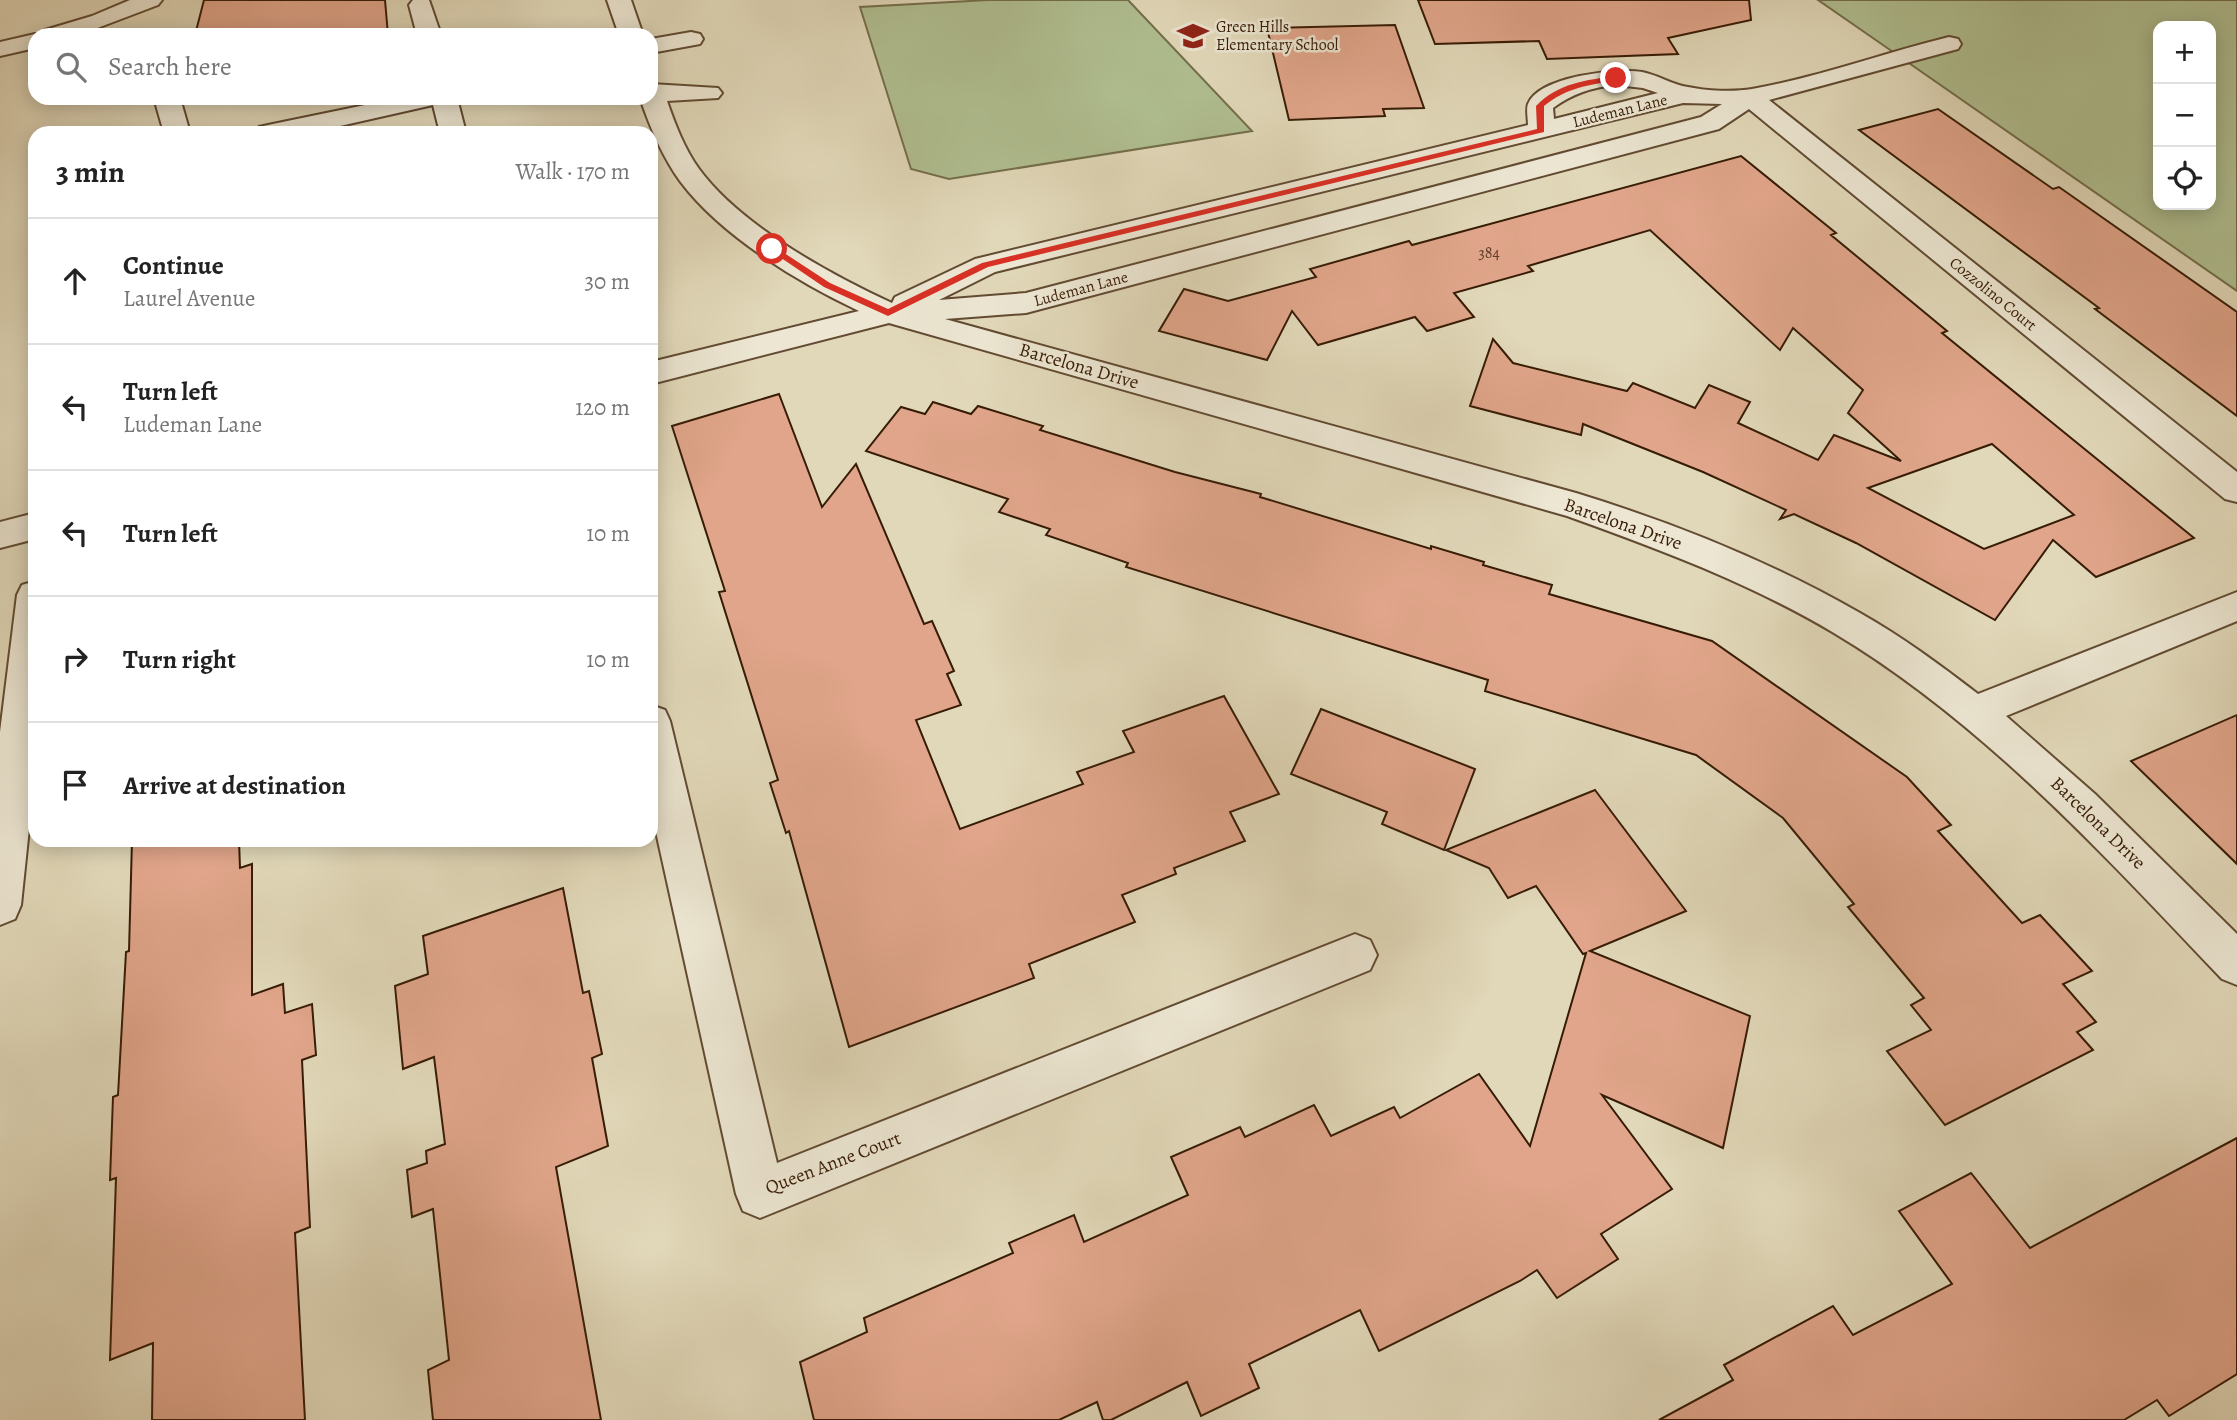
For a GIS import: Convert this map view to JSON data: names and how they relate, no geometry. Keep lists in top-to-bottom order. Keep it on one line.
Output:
{"streets":{"street":["Ludeman Lane","Cozzolino Court","Barcelona Drive","Queen Anne Court"]},"crossings":[["Ludeman Lane","Cozzolino Court"],["Ludeman Lane","Barcelona Drive"]],"places":{"school or university":["Green Hills Elementary School"]},"house_numbers":["384"],"page":{"map_buttons":["+","−"],"search":"Search here","heading":["3 min","Walk · 170 m"],"list":[["Continue","Laurel Avenue","30 m"],["Turn left","Ludeman Lane","120 m"],["Turn left","10 m"],["Turn right","10 m"],"Arrive at destination"]}}
